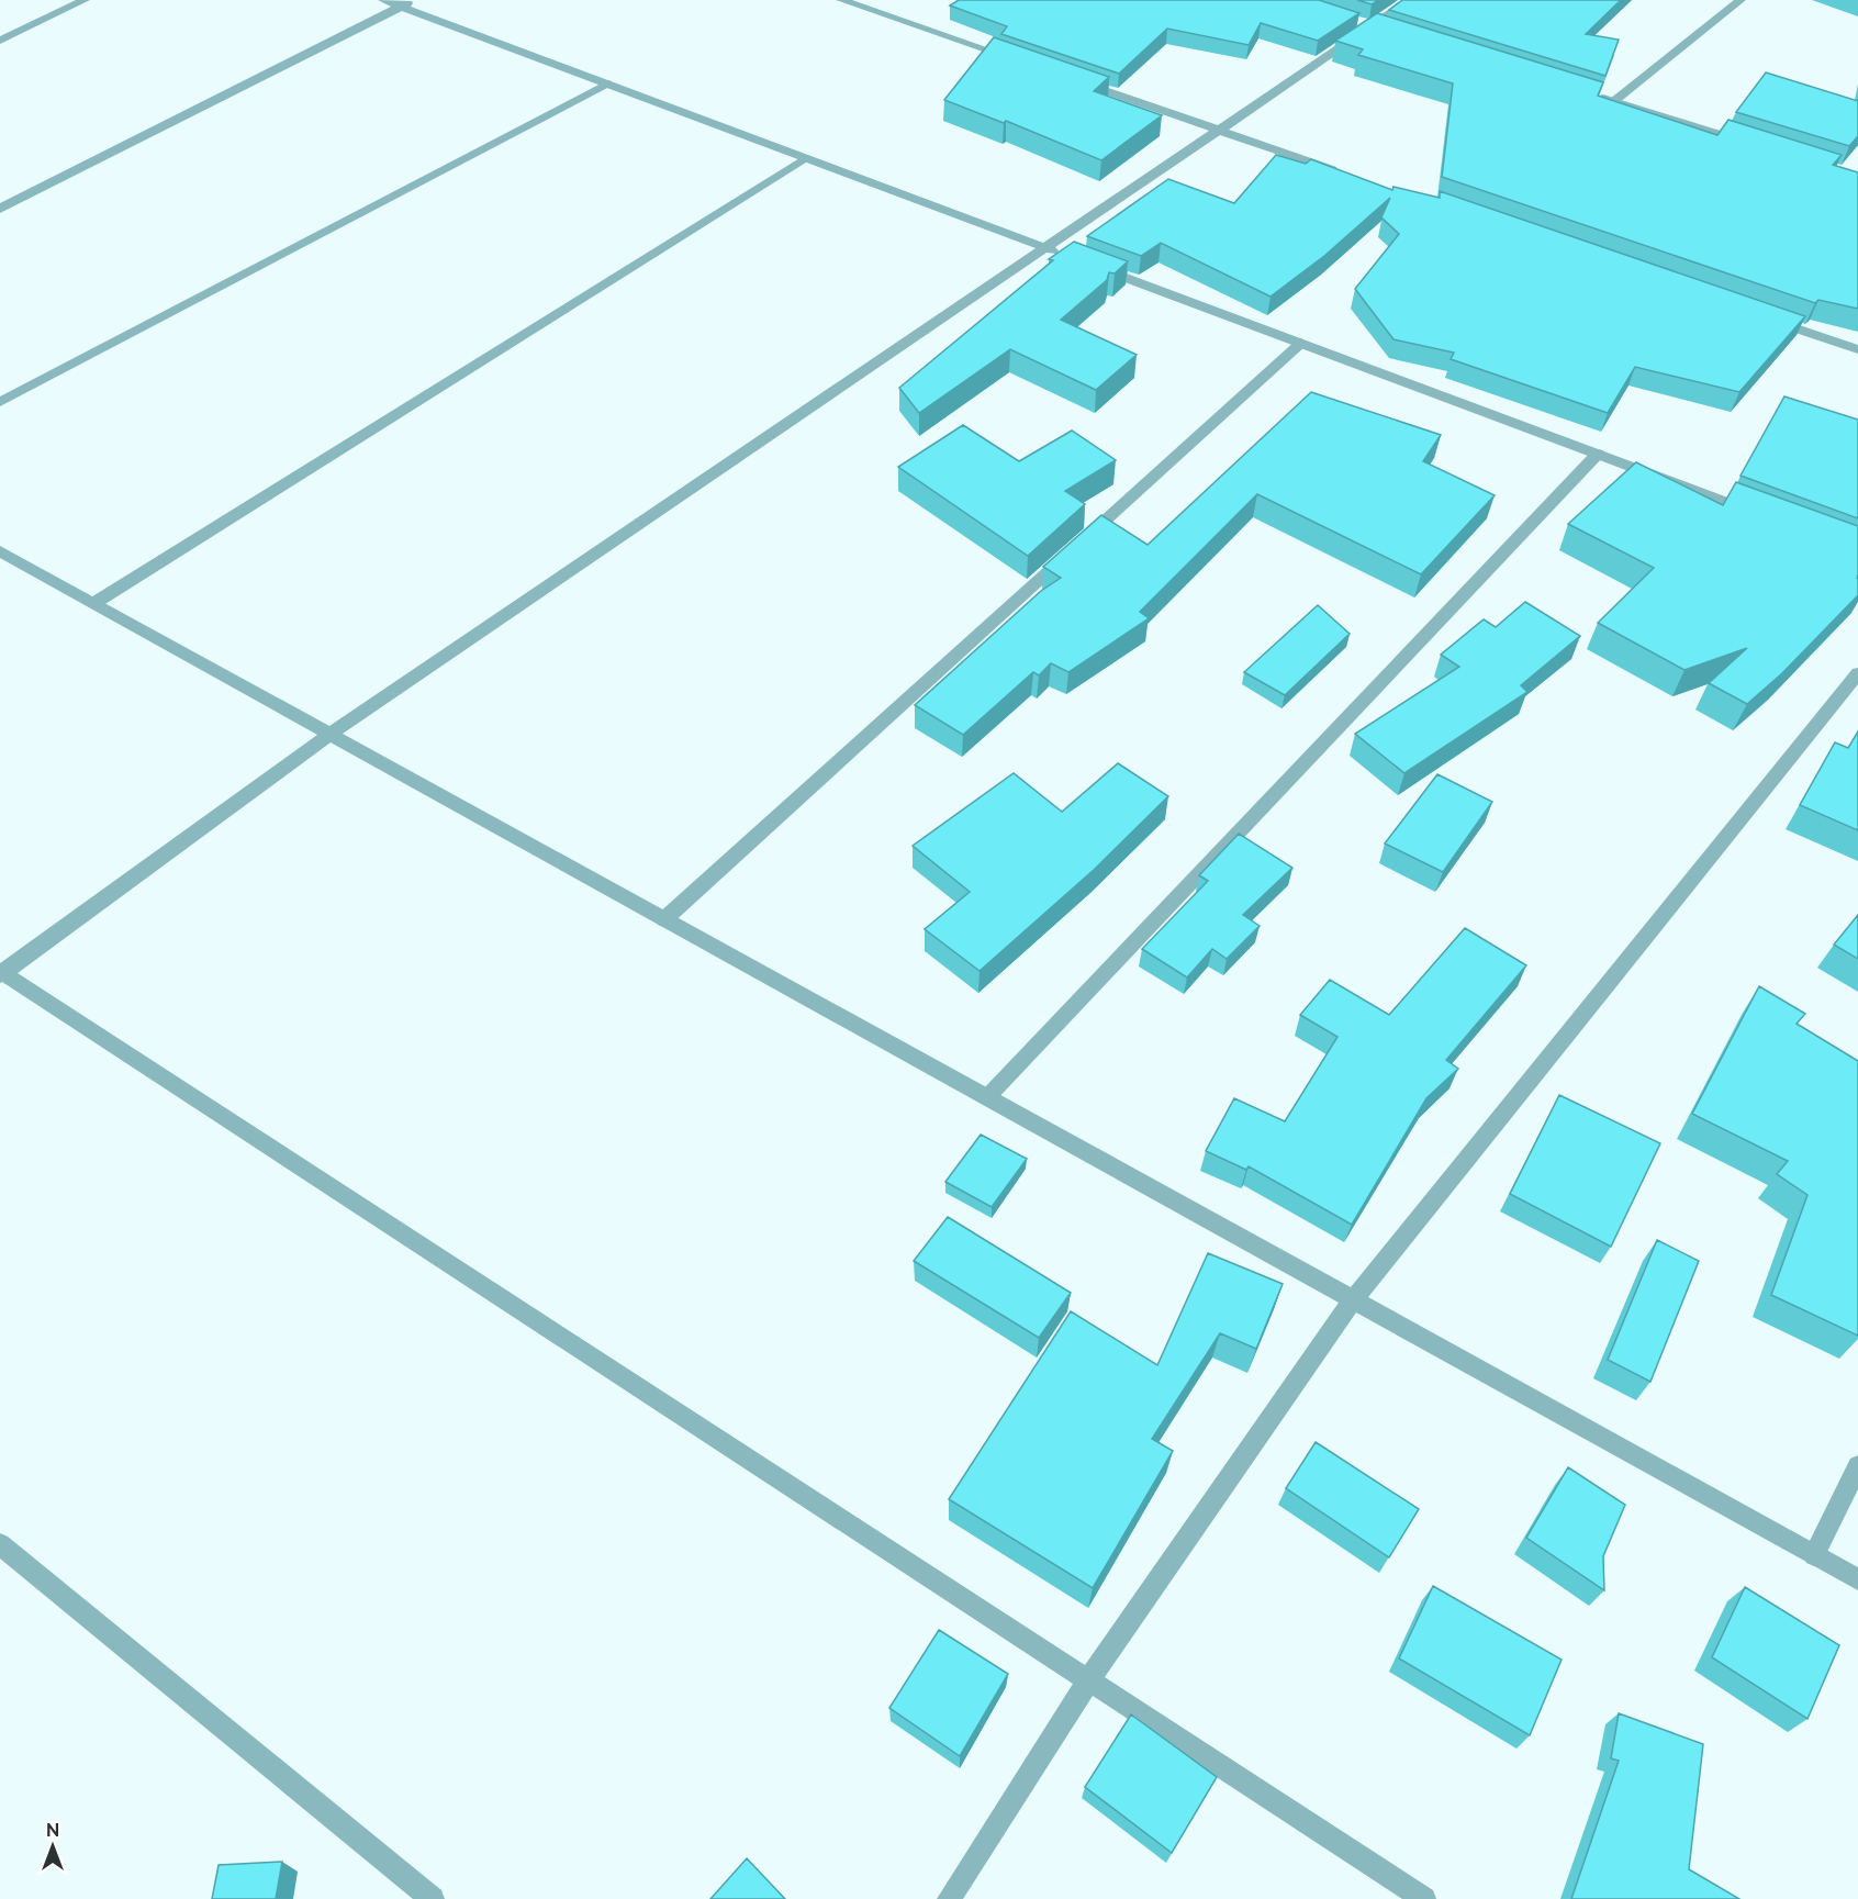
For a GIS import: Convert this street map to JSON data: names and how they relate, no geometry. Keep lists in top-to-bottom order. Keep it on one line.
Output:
{"north":"top"}
